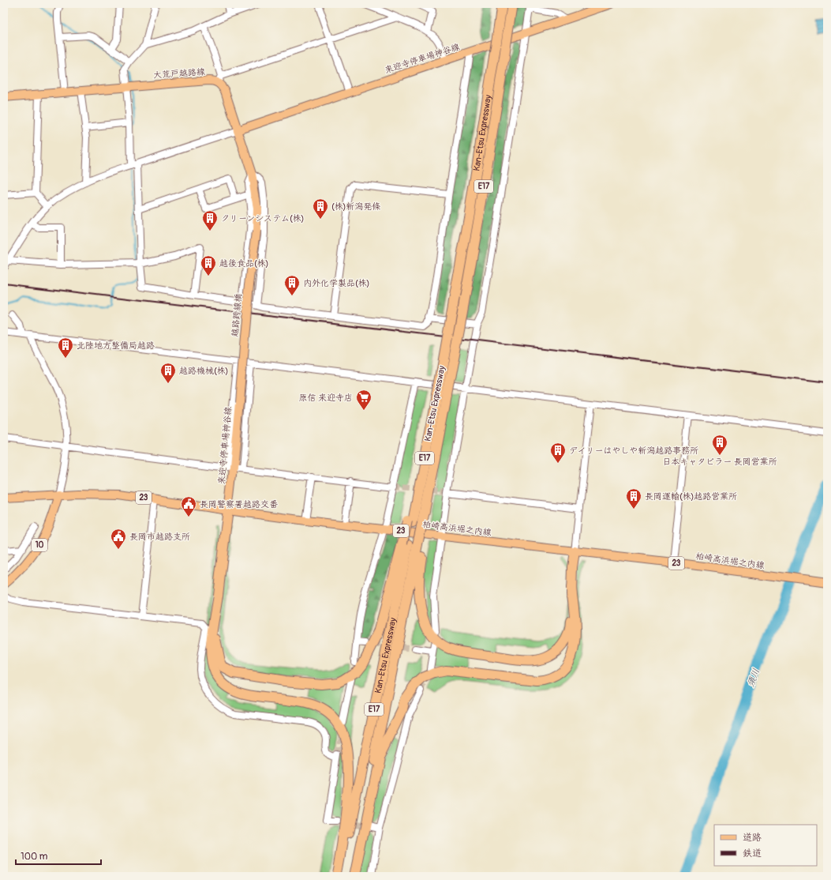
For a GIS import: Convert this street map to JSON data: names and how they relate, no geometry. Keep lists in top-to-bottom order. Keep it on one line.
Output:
{"streets":{"highway":["Kan-Etsu Expressway","E17"],"main road":["来迎寺停車場神谷線","大荒戸越路線","越路跨線橋","23","柏崎高浜堀之内線","10"]},"crossings":[["来迎寺停車場神谷線","越路跨線橋"],["来迎寺停車場神谷線","柏崎高浜堀之内線"],["柏崎高浜堀之内線","10"]],"water":["須川"],"places":{"building":["(株)新潟発條","クリーンシステム(株)","越後食品(株)","内外化学製品(株)","北陸地方整備局越路","越路機械(株)","日本キャタピラー 長岡営業所","デイリーはやしや新潟越路事務所","長岡運輸(株)越路営業所"],"supermarket":["原信 来迎寺店"],"public building":["長岡警察署越路交番","長岡市越路支所"]},"legend":["道路","鉄道"],"scale_bar":"100 m"}
